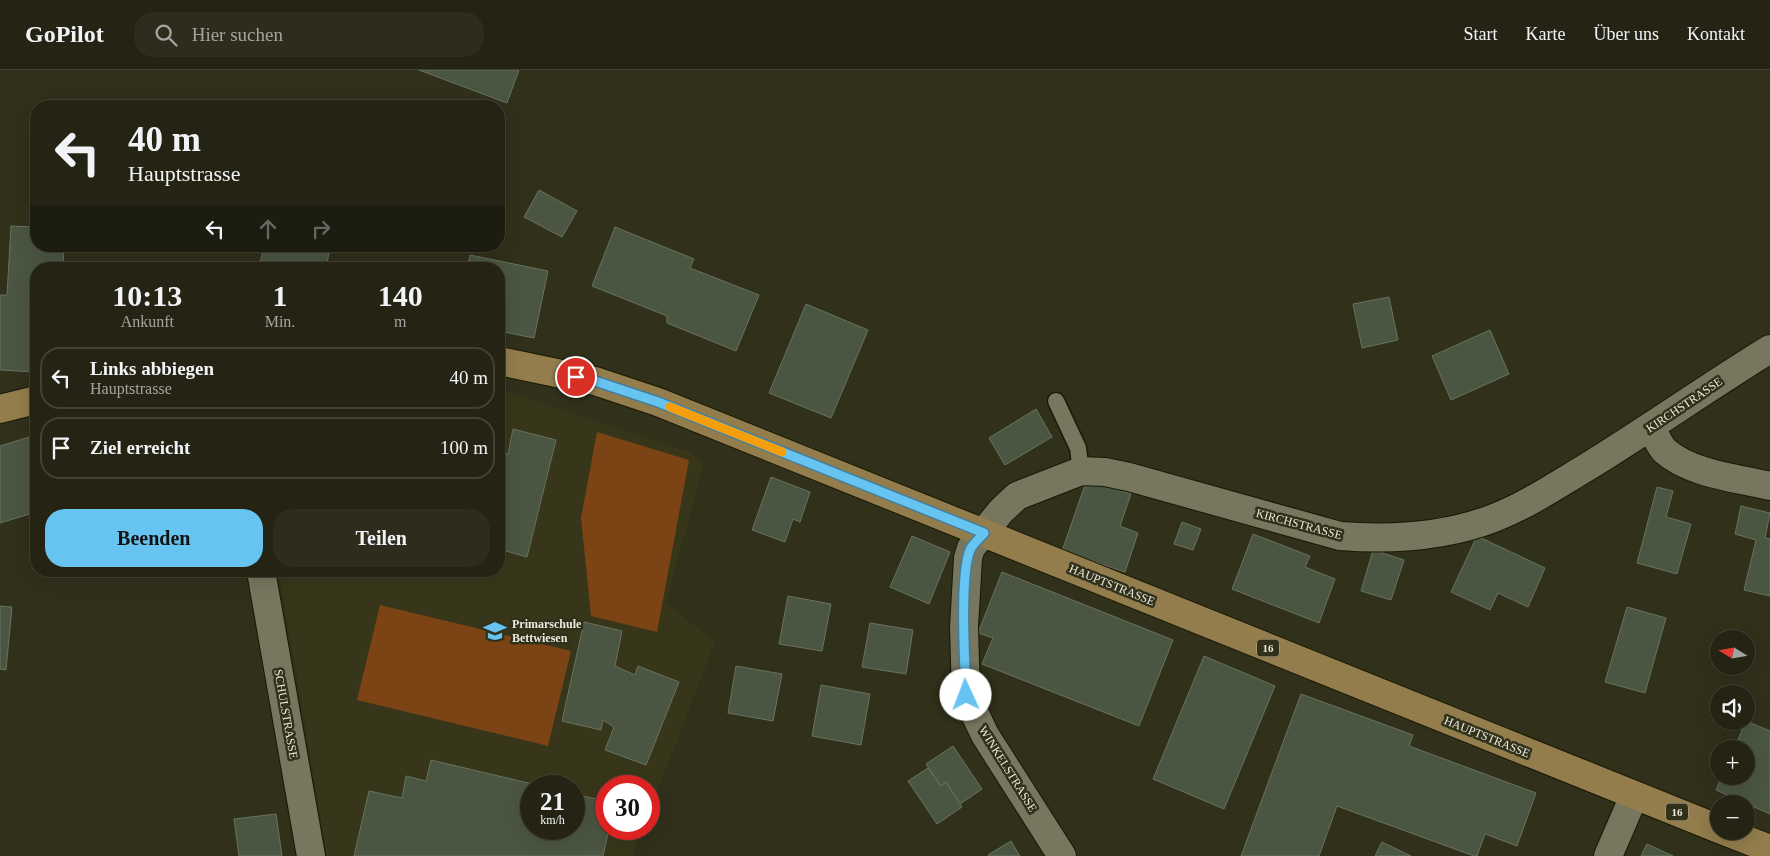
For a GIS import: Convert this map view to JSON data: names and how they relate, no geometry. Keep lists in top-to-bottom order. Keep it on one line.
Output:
{"streets":{"main road":["HAUPTSTRASSE","16"],"street":["KIRCHSTRASSE","SCHULSTRASSE","WINKELSTRASSE"]},"crossings":[["KIRCHSTRASSE","HAUPTSTRASSE"],["KIRCHSTRASSE","WINKELSTRASSE"],["HAUPTSTRASSE","WINKELSTRASSE"]],"places":{"school or university":["Primarschule Bettwiesen"]},"north":"left","page":{"header":"GoPilot","search":"Hier suchen","nav":["Start","Karte","Über uns","Kontakt"],"turn":["40 m","Hauptstrasse"],"eta":["10:13","Ankunft","1","Min.","140","m"],"list":[{"name":"Links abbiegen","note":"Hauptstrasse","value":"40 m"},{"name":"Ziel erreicht","value":"100 m"}],"buttons":["Beenden","Teilen"],"map_buttons":["+","−"],"speed":"21 km/h","limit":"30"}}
